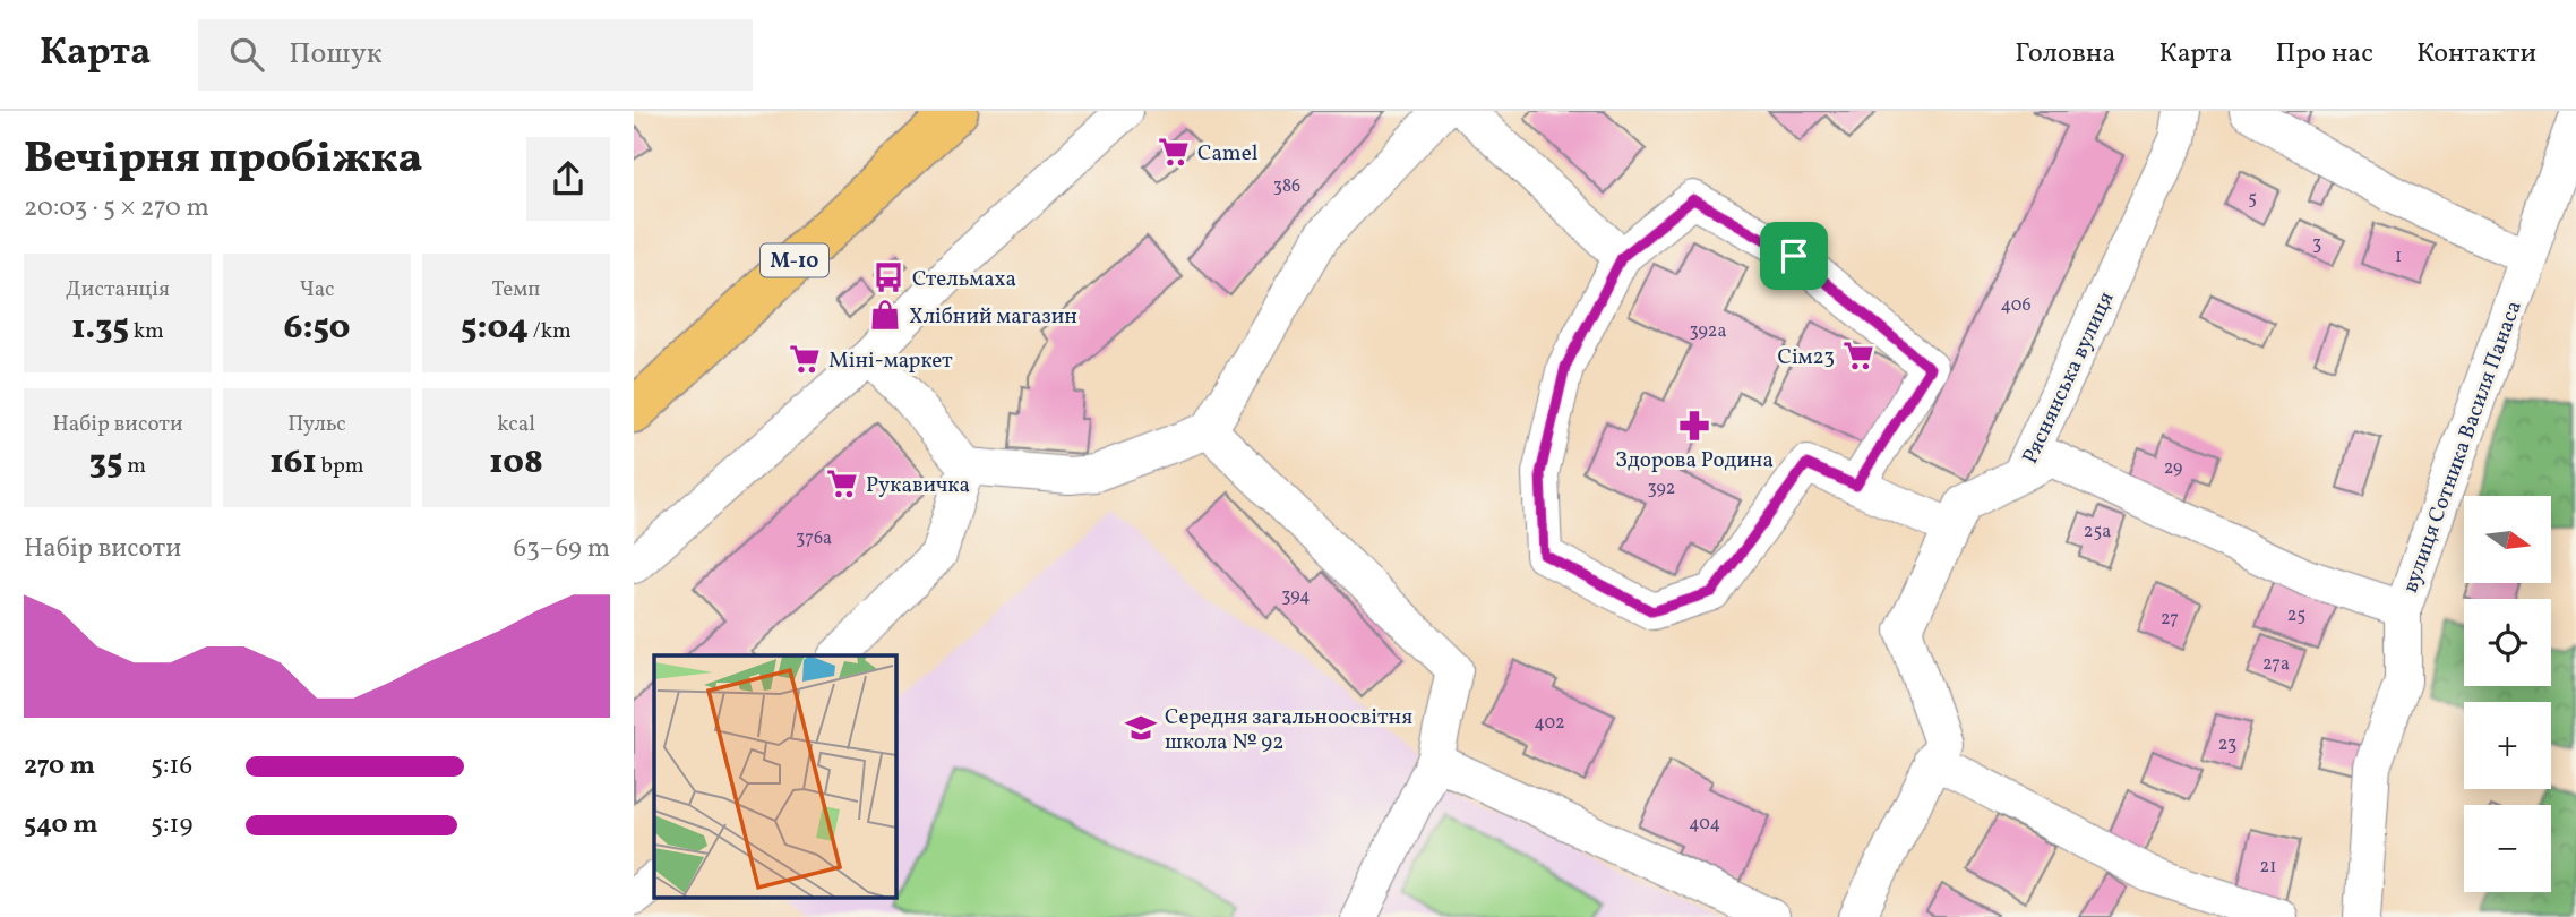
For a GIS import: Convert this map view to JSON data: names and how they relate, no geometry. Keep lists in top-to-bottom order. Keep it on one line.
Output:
{"streets":{"main road":["М-10"],"street":["Ряснянська вулиця","вулиця Сотника Василя Панаса"]},"places":{"supermarket":["Camel","Сім23","Міні-маркет","Рукавичка"],"bus stop":["Стельмаха"],"shop":["Хлібний магазин"],"pharmacy":["Здорова Родина"],"school or university":["Середня загальноосвітня школа № 92"]},"house_numbers":["386","5","3","1","406","392а","29","392","25а","376а","394","25","27","27а","402","23","404","21"],"north":"right","page":{"header":"Карта","search":"Пошук","nav":["Головна","Карта","Про нас","Контакти"],"heading":["Вечірня пробіжка","20:03 · 5 × 270 m"],"stats":[["Дистанція","1.35 km"],["Час","6:50"],["Темп","5:04 /km"],["Набір висоти","35 m"],["Пульс","161 bpm"],["kcal","108"]],"map_buttons":["+","−"],"chart":["Набір висоти","63–69 m"],"list":[{"name":"270 m","note":"5:16"},{"name":"540 m","note":"5:19"}]}}
